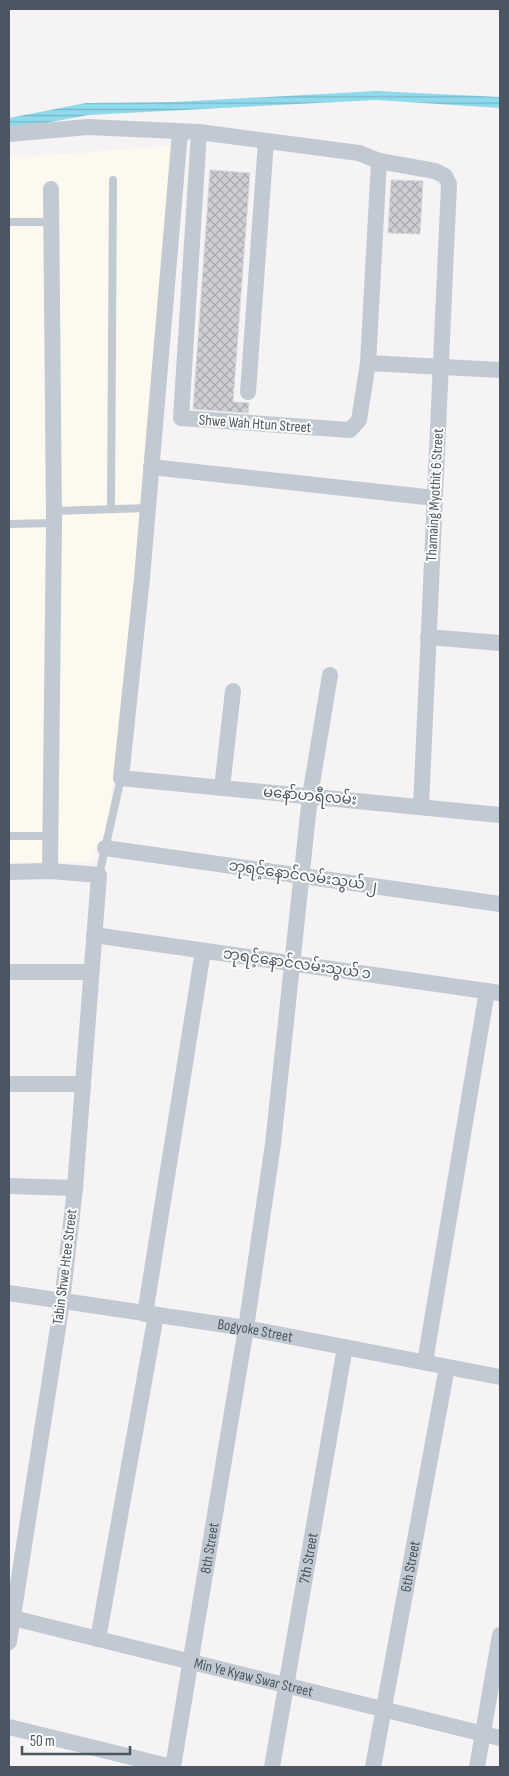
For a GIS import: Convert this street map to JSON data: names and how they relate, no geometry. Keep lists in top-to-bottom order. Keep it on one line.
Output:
{"streets":{"street":["Shwe Wah Htun Street","Thamaing Myothit 6 Street","မနော်ဟရီလမ်း","ဘုရင့်နောင်လမ်းသွယ် ၂","ဘုရင့်နောင်လမ်းသွယ် ၁","Tabin Shwe Htee Street","Bogyoke Street","8th Street","7th Street","6th Street","Min Ye Kyaw Swar Street"]},"crossings":[["Thamaing Myothit 6 Street","မနော်ဟရီလမ်း"],["မနော်ဟရီလမ်း","8th Street"],["ဘုရင့်နောင်လမ်းသွယ် ၂","8th Street"],["ဘုရင့်နောင်လမ်းသွယ် ၁","Tabin Shwe Htee Street"],["ဘုရင့်နောင်လမ်းသွယ် ၁","8th Street"],["Tabin Shwe Htee Street","Bogyoke Street"],["Tabin Shwe Htee Street","Min Ye Kyaw Swar Street"],["Bogyoke Street","8th Street"],["Bogyoke Street","7th Street"],["Bogyoke Street","6th Street"],["8th Street","Min Ye Kyaw Swar Street"],["7th Street","Min Ye Kyaw Swar Street"],["6th Street","Min Ye Kyaw Swar Street"]],"scale_bar":"50 m"}
